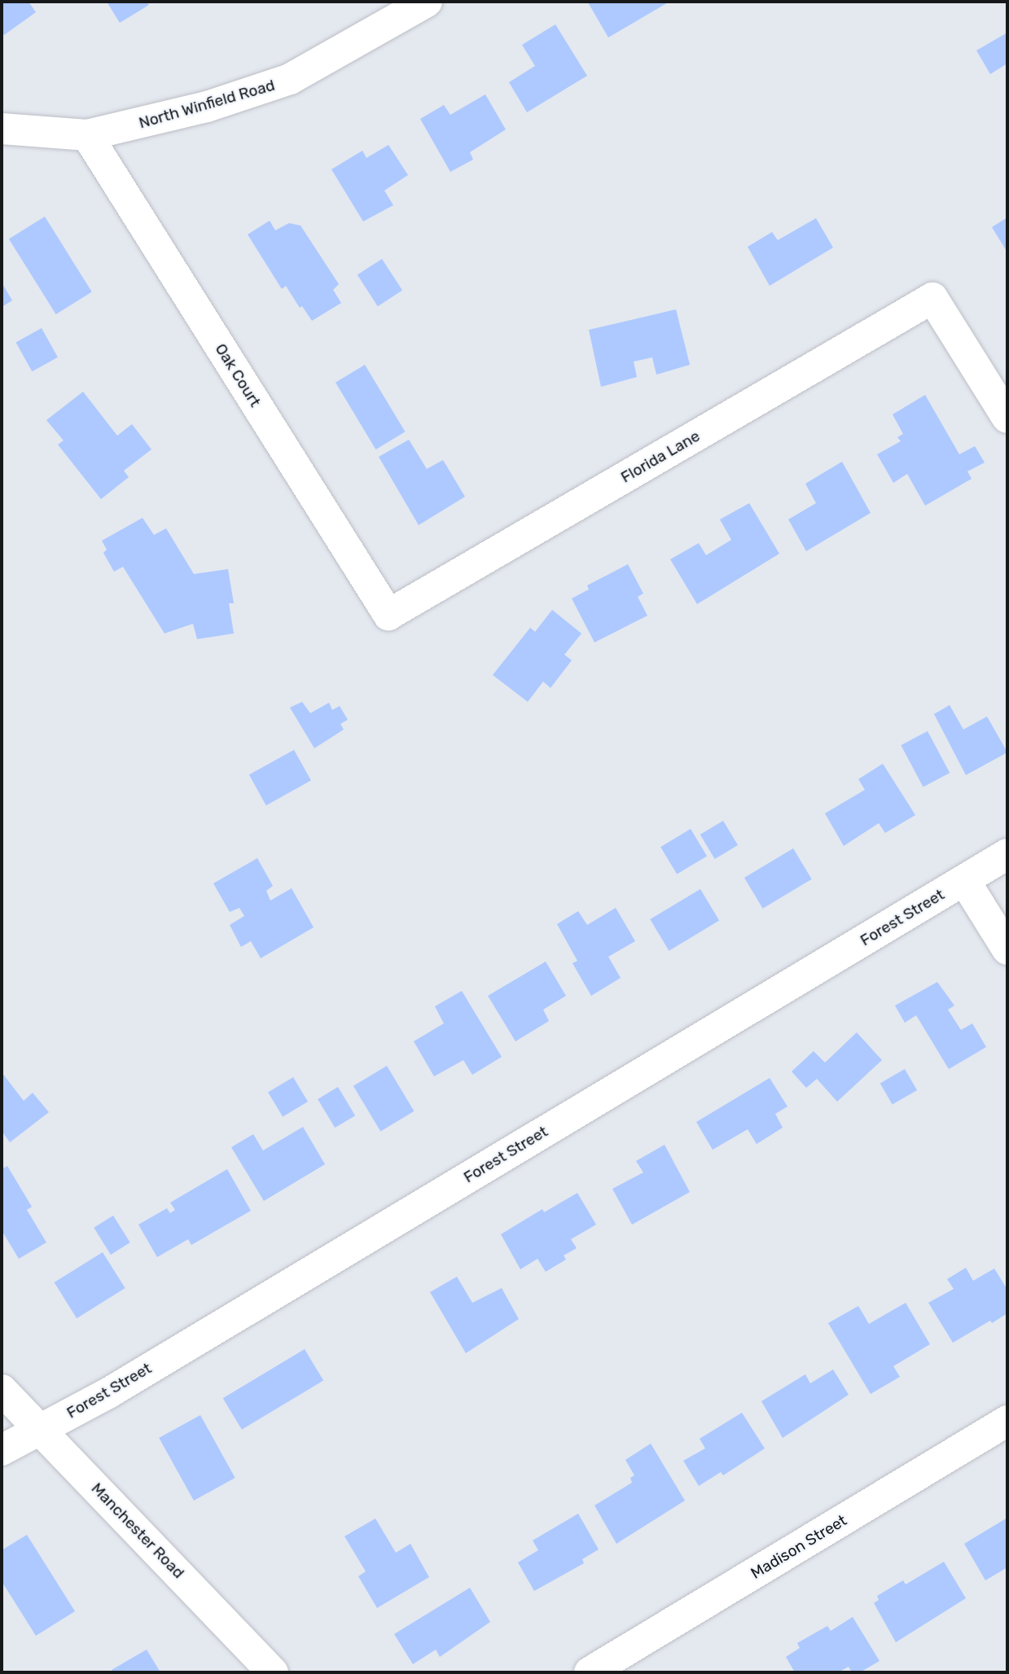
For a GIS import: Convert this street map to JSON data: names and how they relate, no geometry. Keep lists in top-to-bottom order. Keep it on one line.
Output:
{"streets":{"street":["North Winfield Road","Oak Court","Florida Lane","Forest Street","Manchester Road","Madison Street"]},"crossings":[["North Winfield Road","Oak Court"],["Oak Court","Florida Lane"],["Forest Street","Manchester Road"]]}
